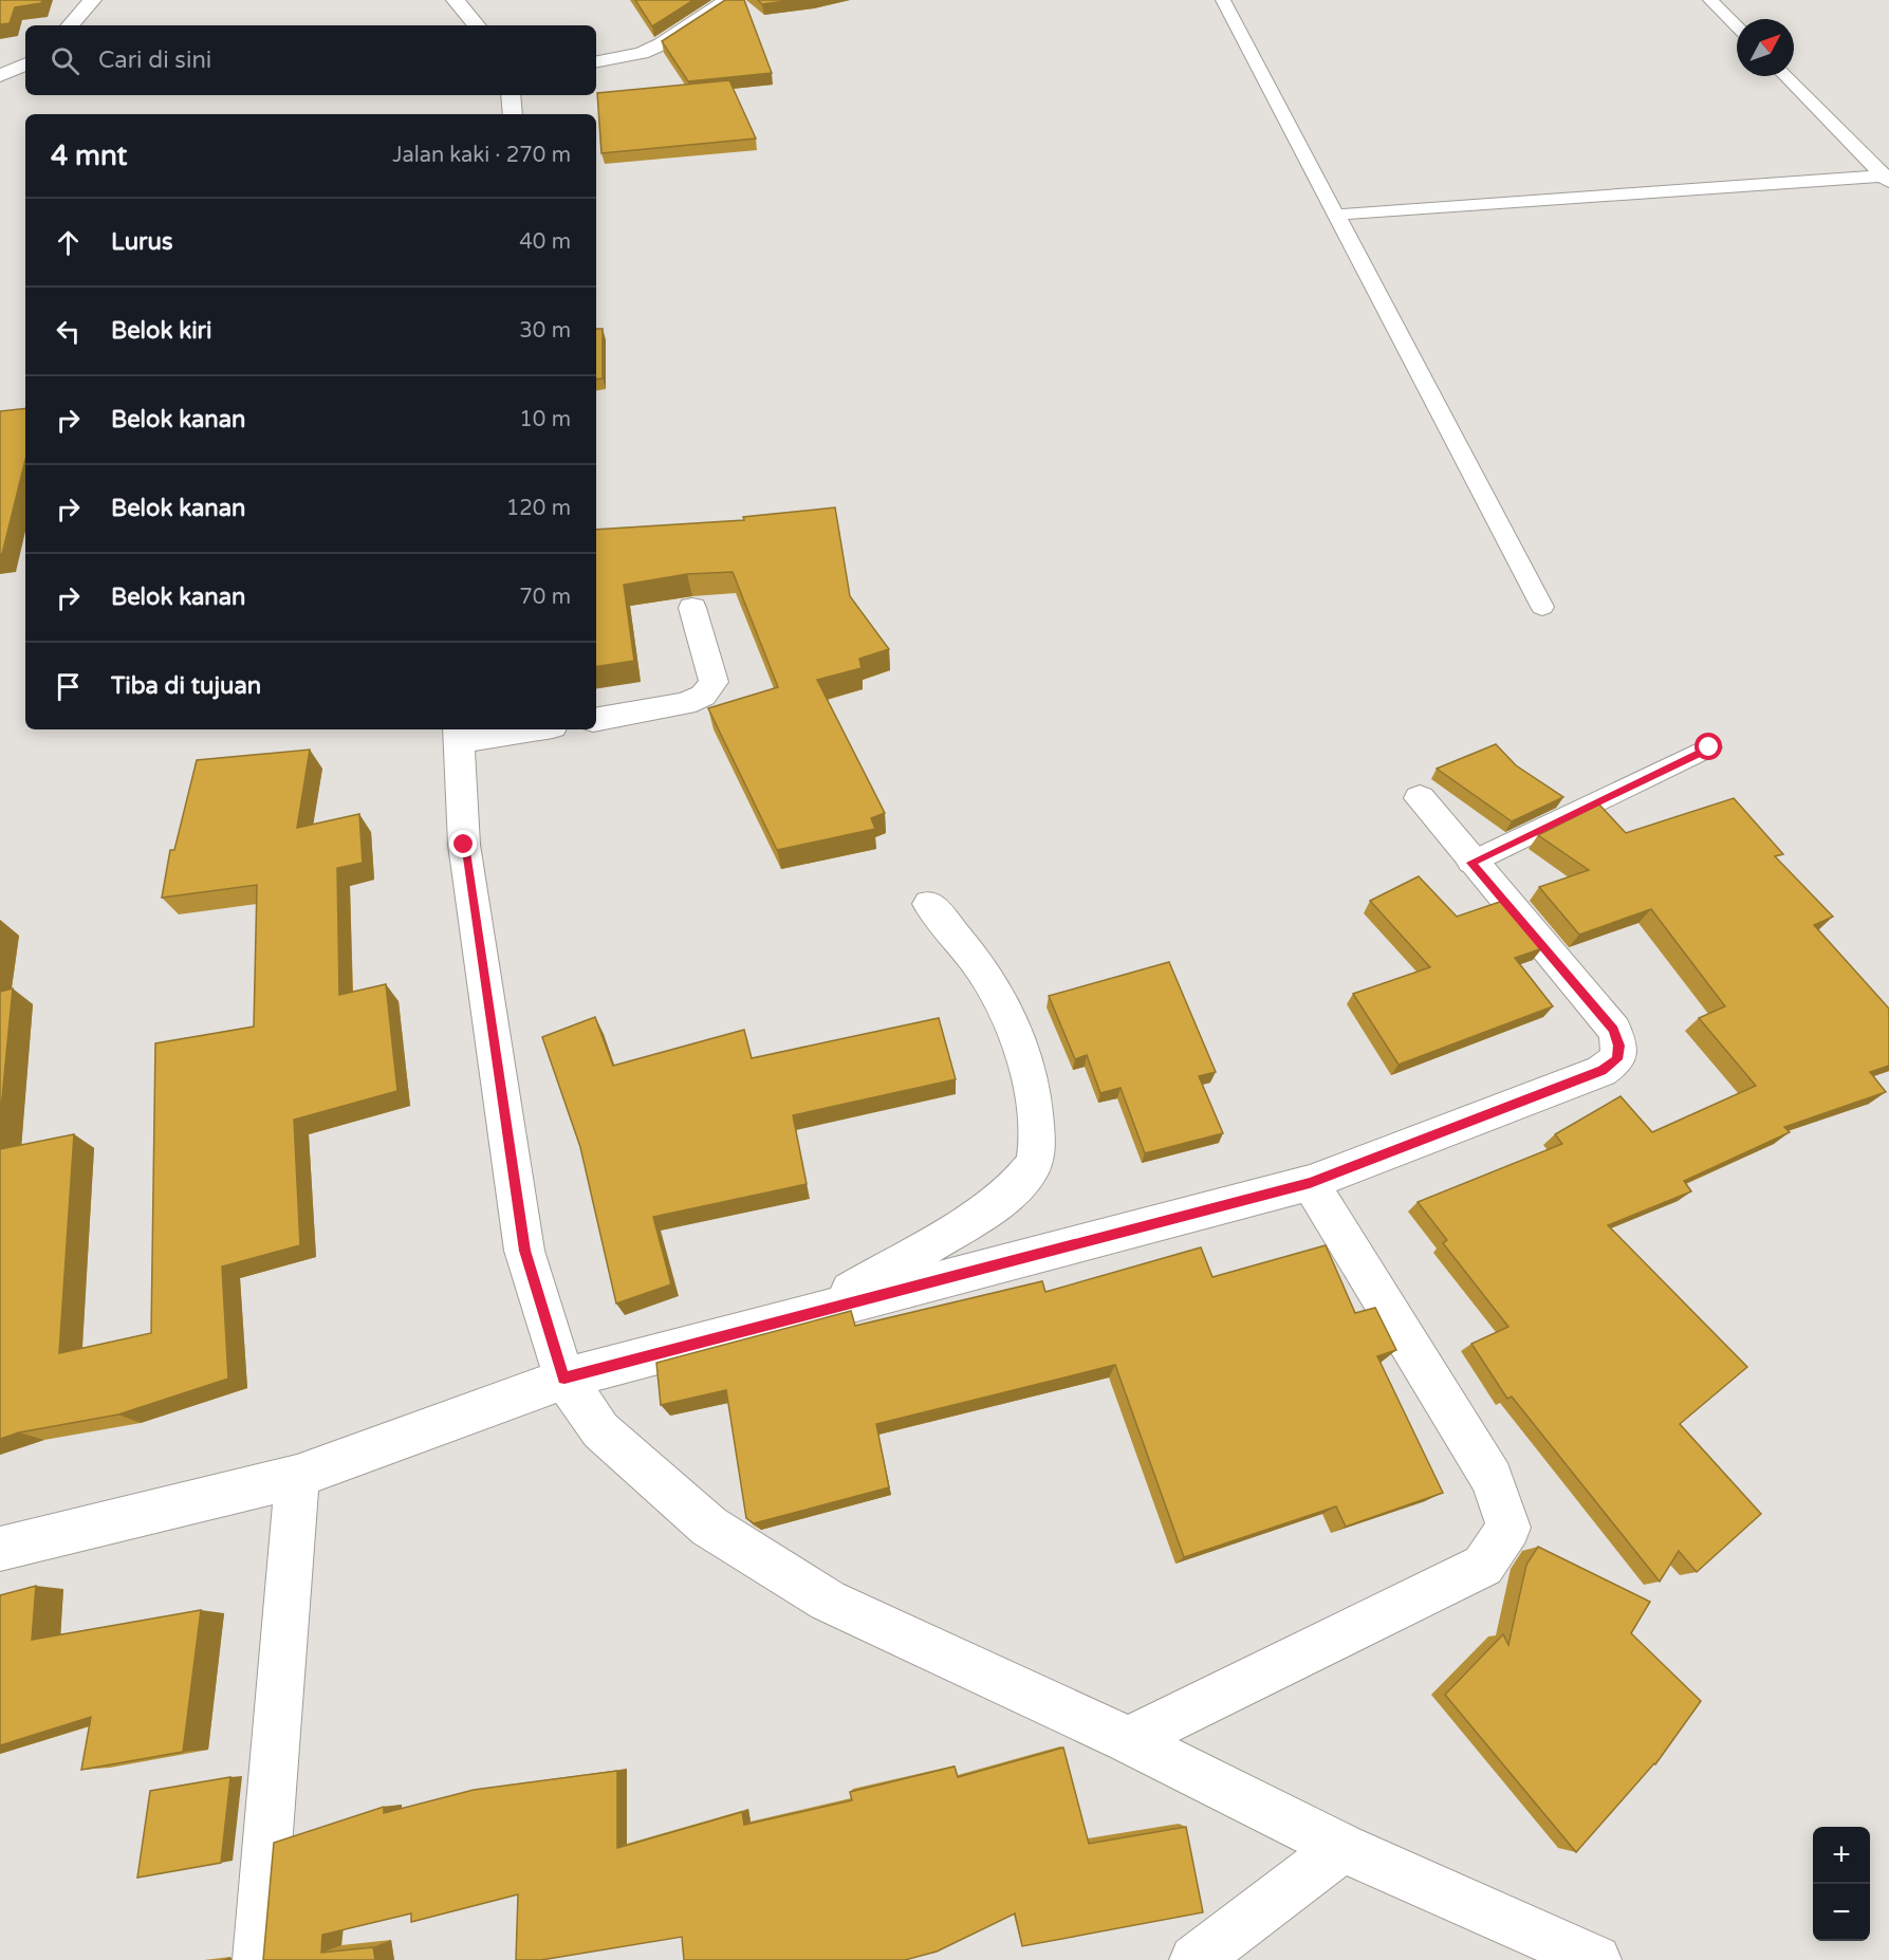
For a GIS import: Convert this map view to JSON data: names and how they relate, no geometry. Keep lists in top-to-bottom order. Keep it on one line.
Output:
{"north":"top right","page":{"search":"Cari di sini","heading":["4 mnt","Jalan kaki · 270 m"],"list":[["Lurus","40 m"],["Belok kiri","30 m"],["Belok kanan","10 m"],["Belok kanan","120 m"],["Belok kanan","70 m"],"Tiba di tujuan"],"map_buttons":["+","−"]}}
